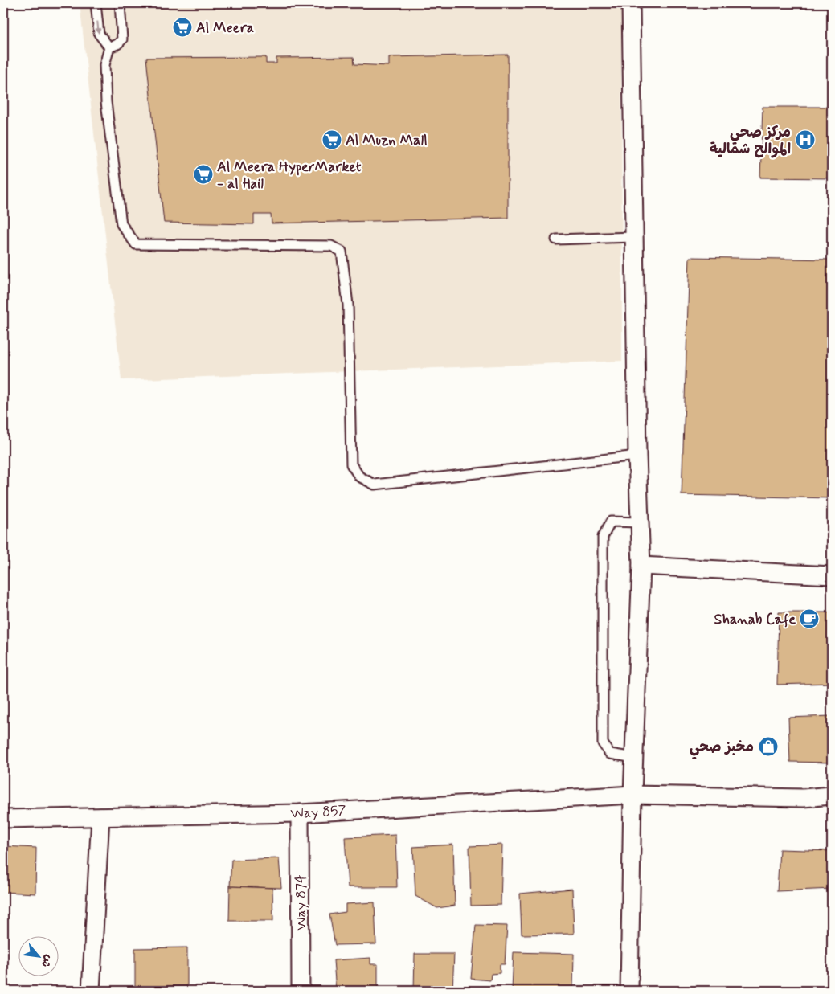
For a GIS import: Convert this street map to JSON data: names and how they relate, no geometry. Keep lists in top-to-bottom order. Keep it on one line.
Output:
{"streets":{"street":["Way 857","Way 874"]},"crossings":[["Way 857","Way 874"]],"places":{"supermarket":["Al Meera","Al Muzn Mall","Al Meera HyperMarket - al Hail"],"hospital":["مركز صحي الموالح شمالية"],"cafe":["Shanab Cafe"],"shop":["مخبز صحي"]},"north":"bottom right"}
